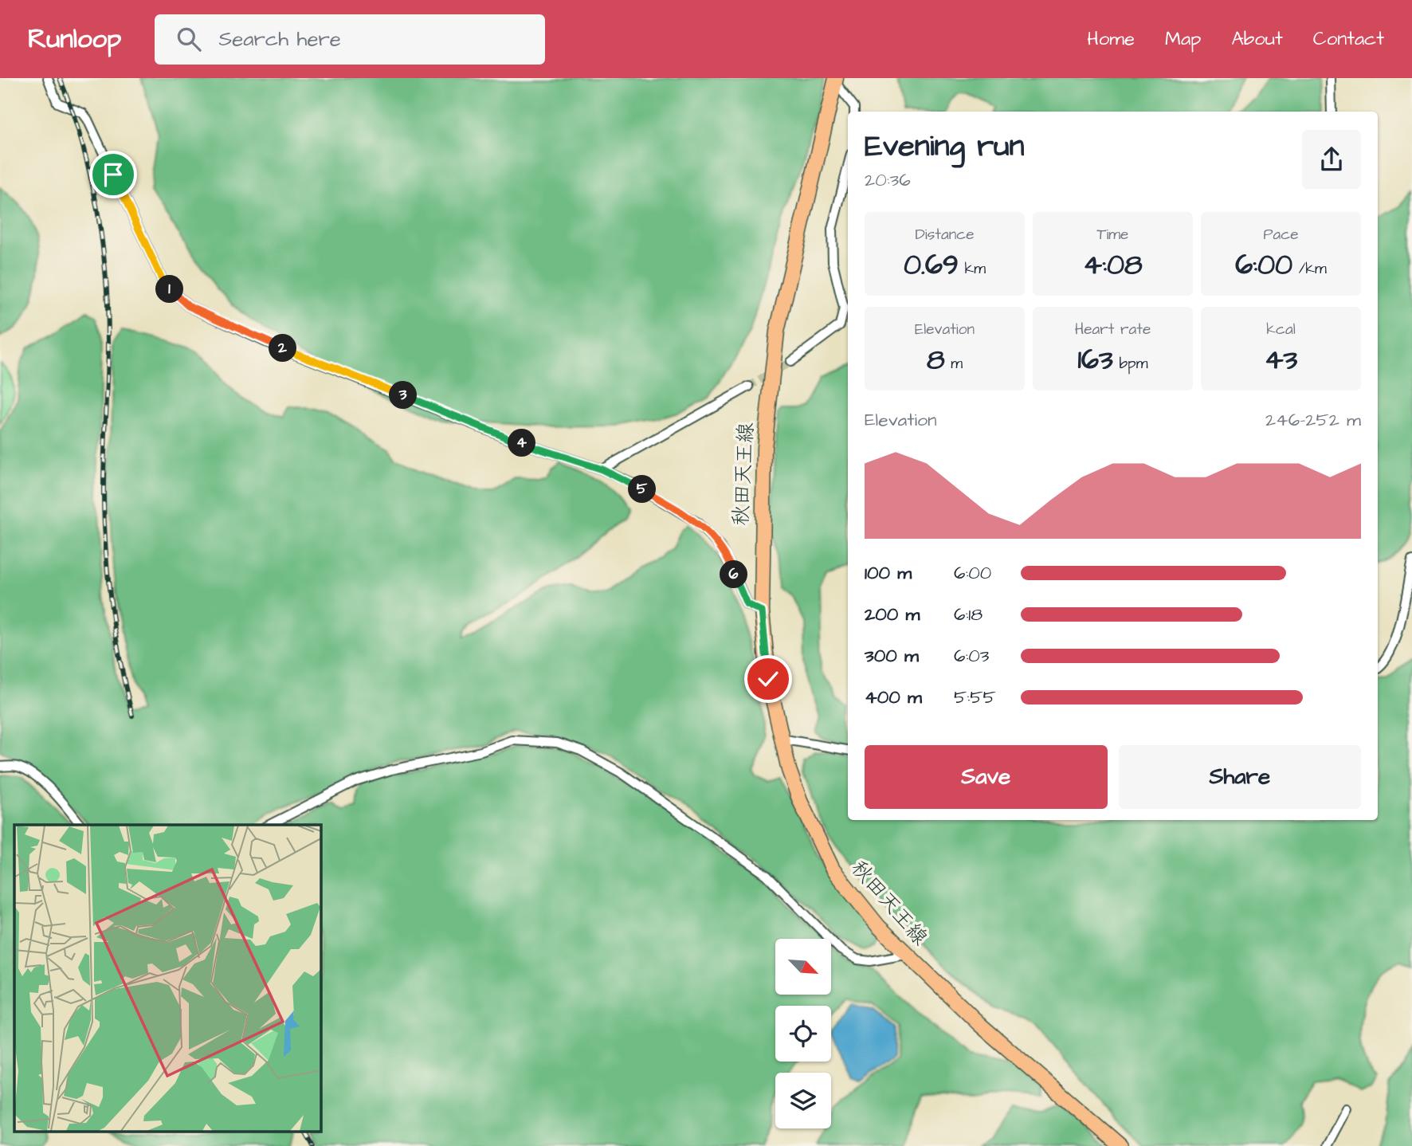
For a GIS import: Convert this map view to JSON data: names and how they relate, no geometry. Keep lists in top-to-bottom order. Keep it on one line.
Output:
{"streets":{"main road":["秋田天王線"]},"north":"bottom right","page":{"header":"Runloop","search":"Search here","nav":["Home","Map","About","Contact"],"heading":["Evening run","20:36"],"stats":[["Distance","0.69 km"],["Time","4:08"],["Pace","6:00 /km"],["Elevation","8 m"],["Heart rate","163 bpm"],["kcal","43"]],"pins":["1","2","3","4","5","6"],"chart":["Elevation","246–252 m"],"list":[{"name":"100 m","note":"6:00"},{"name":"200 m","note":"6:18"},{"name":"300 m","note":"6:03"},{"name":"400 m","note":"5:55"}],"buttons":["Save","Share"]}}
